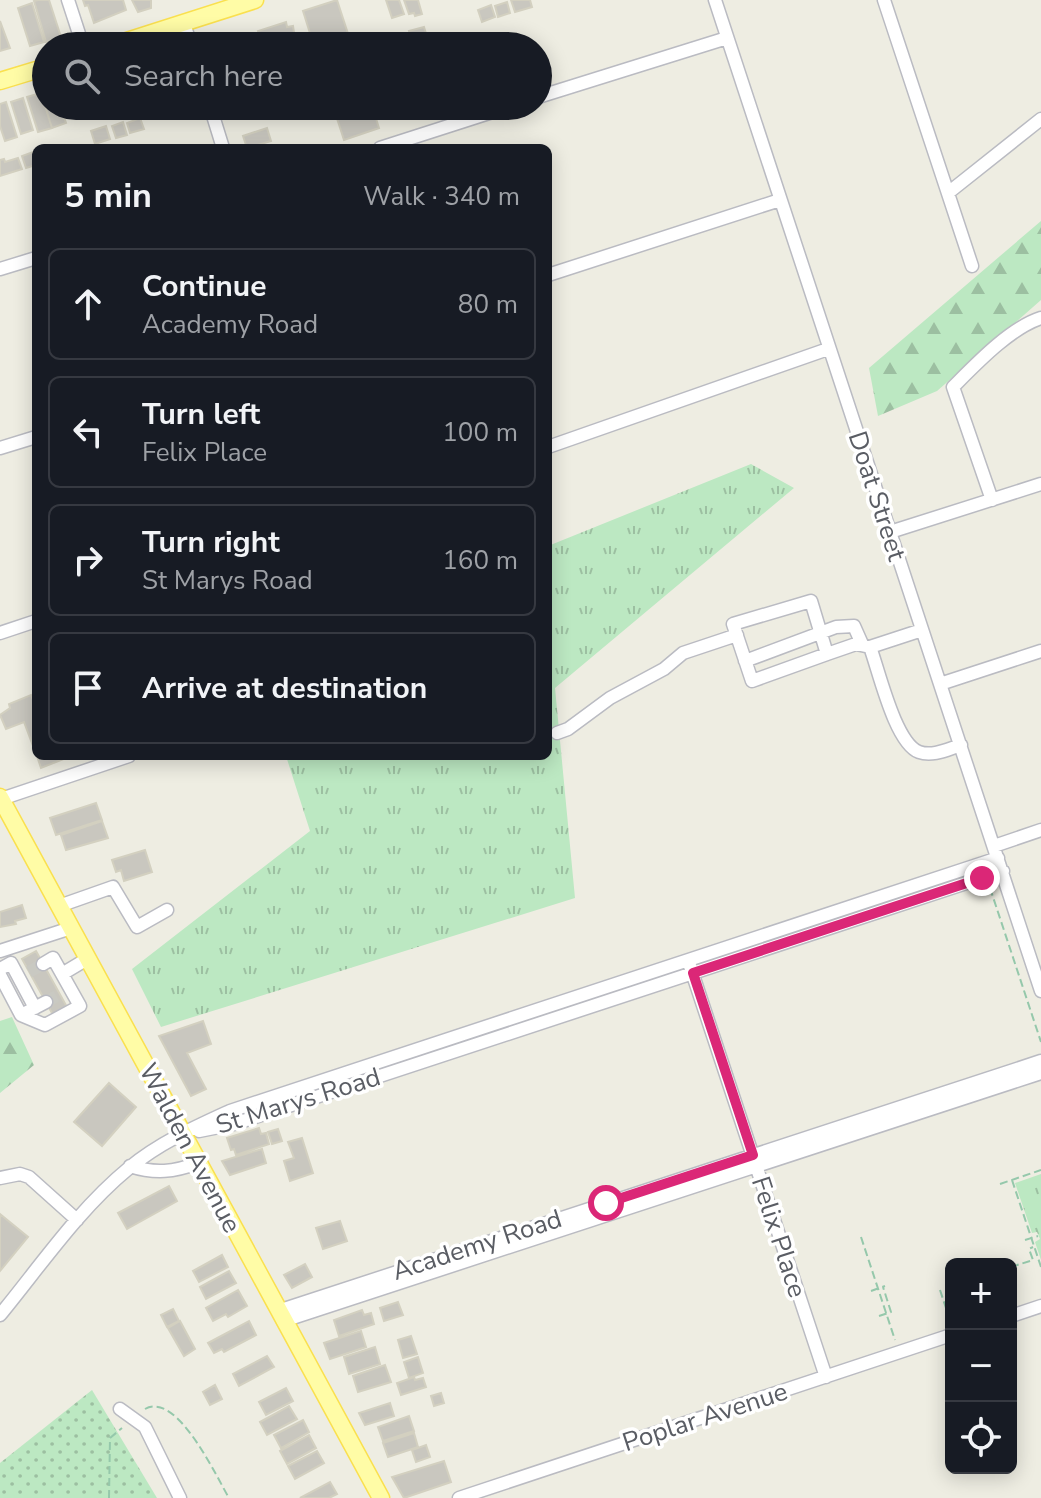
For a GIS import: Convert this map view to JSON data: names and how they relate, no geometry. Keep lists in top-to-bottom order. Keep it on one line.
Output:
{"streets":{"main road":["Walden Avenue"],"street":["Doat Street","St Marys Road","Felix Place","Academy Road","Poplar Avenue"]},"crossings":[["Doat Street","St Marys Road"],["St Marys Road","Walden Avenue"],["St Marys Road","Felix Place"],["Walden Avenue","Academy Road"],["Felix Place","Academy Road"],["Felix Place","Poplar Avenue"]],"page":{"search":"Search here","heading":["5 min","Walk · 340 m"],"list":[["Continue","Academy Road","80 m"],["Turn left","Felix Place","100 m"],["Turn right","St Marys Road","160 m"],"Arrive at destination"],"map_buttons":["+","−"]}}
